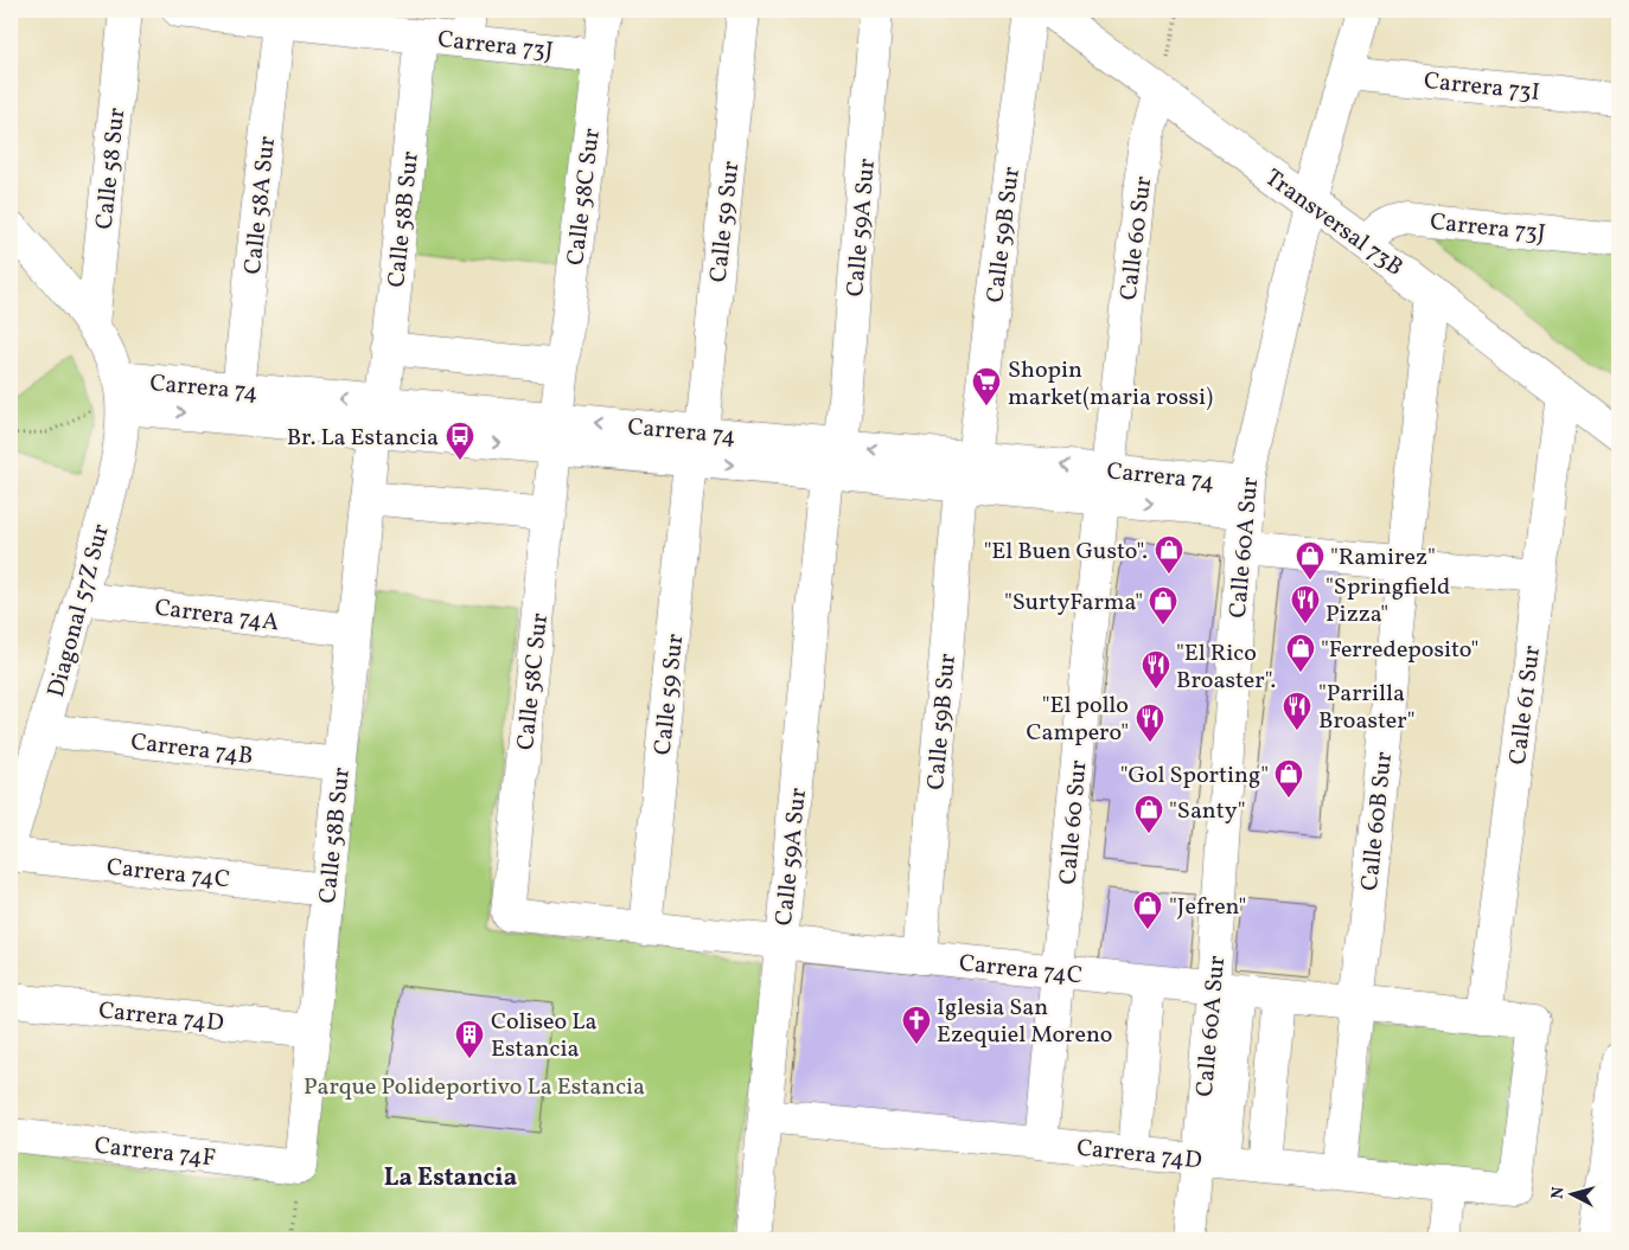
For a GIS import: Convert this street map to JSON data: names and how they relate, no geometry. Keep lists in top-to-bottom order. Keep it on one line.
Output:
{"streets":{"street":["Carrera 73J","Carrera 73I","Calle 58 Sur","Calle 58C Sur","Calle 58A Sur","Calle 58B Sur","Calle 59 Sur","Transversal 73B","Calle 59A Sur","Calle 59B Sur","Calle 60 Sur","Carrera 74","Calle 60A Sur","Diagonal 57Z Sur","Carrera 74A","Calle 61 Sur","Carrera 74B","Calle 60B Sur","Carrera 74C","Carrera 74D","Carrera 74F"]},"crossings":[["Carrera 73J","Calle 58C Sur"],["Carrera 73J","Calle 58A Sur"],["Carrera 73J","Calle 58B Sur"],["Carrera 73J","Transversal 73B"],["Carrera 73I","Calle 60A Sur"],["Calle 58C Sur","Carrera 74"],["Calle 58C Sur","Carrera 74C"],["Calle 58A Sur","Carrera 74"],["Calle 58B Sur","Carrera 74"],["Calle 58B Sur","Carrera 74A"],["Calle 58B Sur","Carrera 74B"],["Calle 58B Sur","Carrera 74C"],["Calle 58B Sur","Carrera 74D"],["Calle 58B Sur","Carrera 74F"],["Calle 59 Sur","Carrera 74"],["Calle 59 Sur","Carrera 74C"],["Transversal 73B","Calle 60 Sur"],["Transversal 73B","Calle 60A Sur"],["Transversal 73B","Calle 61 Sur"],["Transversal 73B","Calle 60B Sur"],["Calle 59A Sur","Carrera 74"],["Calle 59A Sur","Carrera 74C"],["Calle 59A Sur","Carrera 74D"],["Calle 59B Sur","Carrera 74"],["Calle 59B Sur","Carrera 74C"],["Calle 60 Sur","Carrera 74"],["Calle 60 Sur","Carrera 74C"],["Calle 60 Sur","Carrera 74D"],["Carrera 74","Calle 60A Sur"],["Carrera 74","Diagonal 57Z Sur"],["Calle 60A Sur","Carrera 74C"],["Calle 60A Sur","Carrera 74D"],["Diagonal 57Z Sur","Carrera 74A"],["Diagonal 57Z Sur","Carrera 74B"],["Calle 61 Sur","Carrera 74C"],["Calle 60B Sur","Carrera 74C"],["Calle 60B Sur","Carrera 74D"],["Carrera 74C","Carrera 74D"]],"districts":["La Estancia"],"parks":["Parque Polideportivo La Estancia"],"places":{"supermarket":["Shopin market(maria rossi)"],"bus stop":["Br. La Estancia"],"shop":["\"El Buen Gusto\".","\"Ramirez\"","\"SurtyFarma\"","\"Ferredeposito\"","\"Gol Sporting\"","\"Santy\"","\"Jefren\""],"restaurant":["\"Springfield Pizza\"","\"El Rico Broaster\".","\"Parrilla Broaster\"","\"El pollo Campero\""],"church":["Iglesia San Ezequiel Moreno"],"building":["Coliseo La Estancia"]},"north":"left"}
